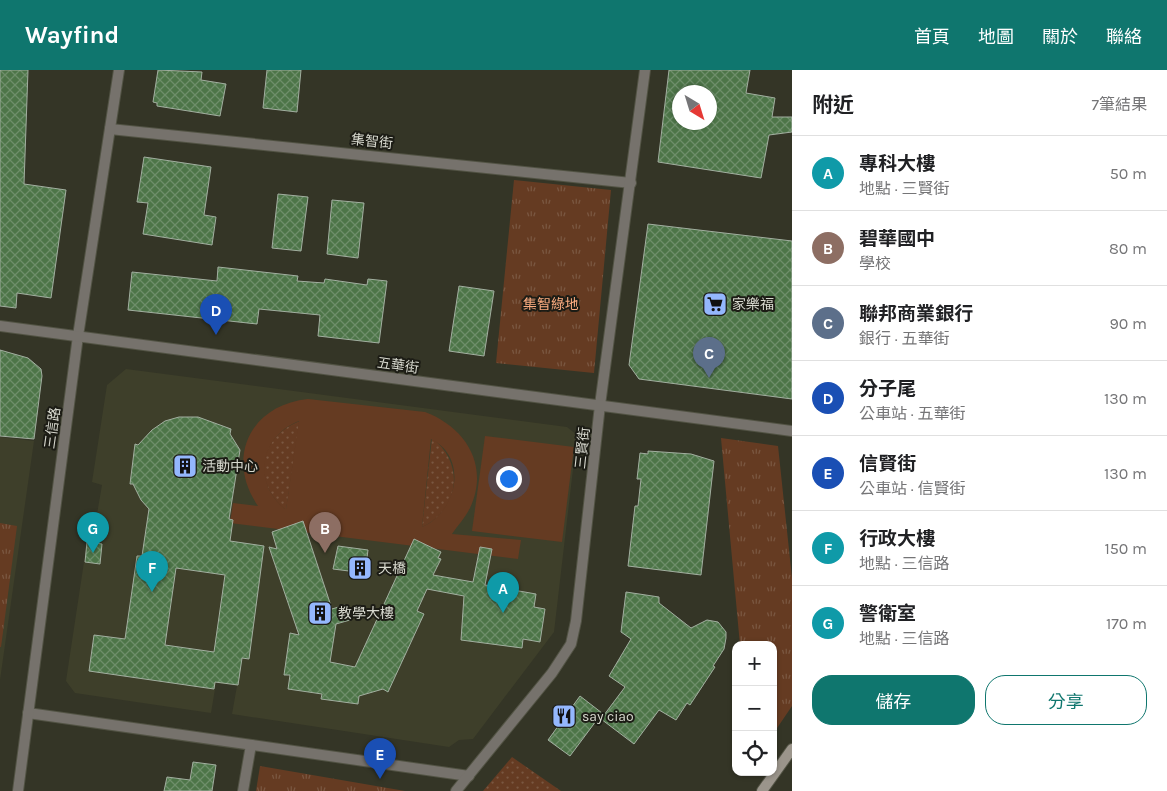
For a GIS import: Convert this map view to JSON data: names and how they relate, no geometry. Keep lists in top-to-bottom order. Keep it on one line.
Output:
{"streets":{"street":["集智街","五華街","三信路","三賢街"]},"crossings":[["集智街","三信路"],["集智街","三賢街"],["五華街","三信路"],["五華街","三賢街"]],"parks":["集智綠地"],"places":{"supermarket":["家樂福"],"building":["活動中心","天橋","教學大樓"],"restaurant":["say ciao"]},"north":"bottom right","page":{"header":"Wayfind","nav":["首頁","地圖","關於","聯絡"],"heading":["附近","7筆結果"],"list":[{"mark":"A","name":"專科大樓","note":"地點 · 三賢街","value":"50 m"},{"mark":"B","name":"碧華國中","note":"學校","value":"80 m"},{"mark":"C","name":"聯邦商業銀行","note":"銀行 · 五華街","value":"90 m"},{"mark":"D","name":"分子尾","note":"公車站 · 五華街","value":"130 m"},{"mark":"E","name":"信賢街","note":"公車站 · 信賢街","value":"130 m"},{"mark":"F","name":"行政大樓","note":"地點 · 三信路","value":"150 m"},{"mark":"G","name":"警衛室","note":"地點 · 三信路","value":"170 m"}],"pins":["D","C","B","G","F","A","E"],"map_buttons":["+","−"],"buttons":["儲存","分享"]}}
